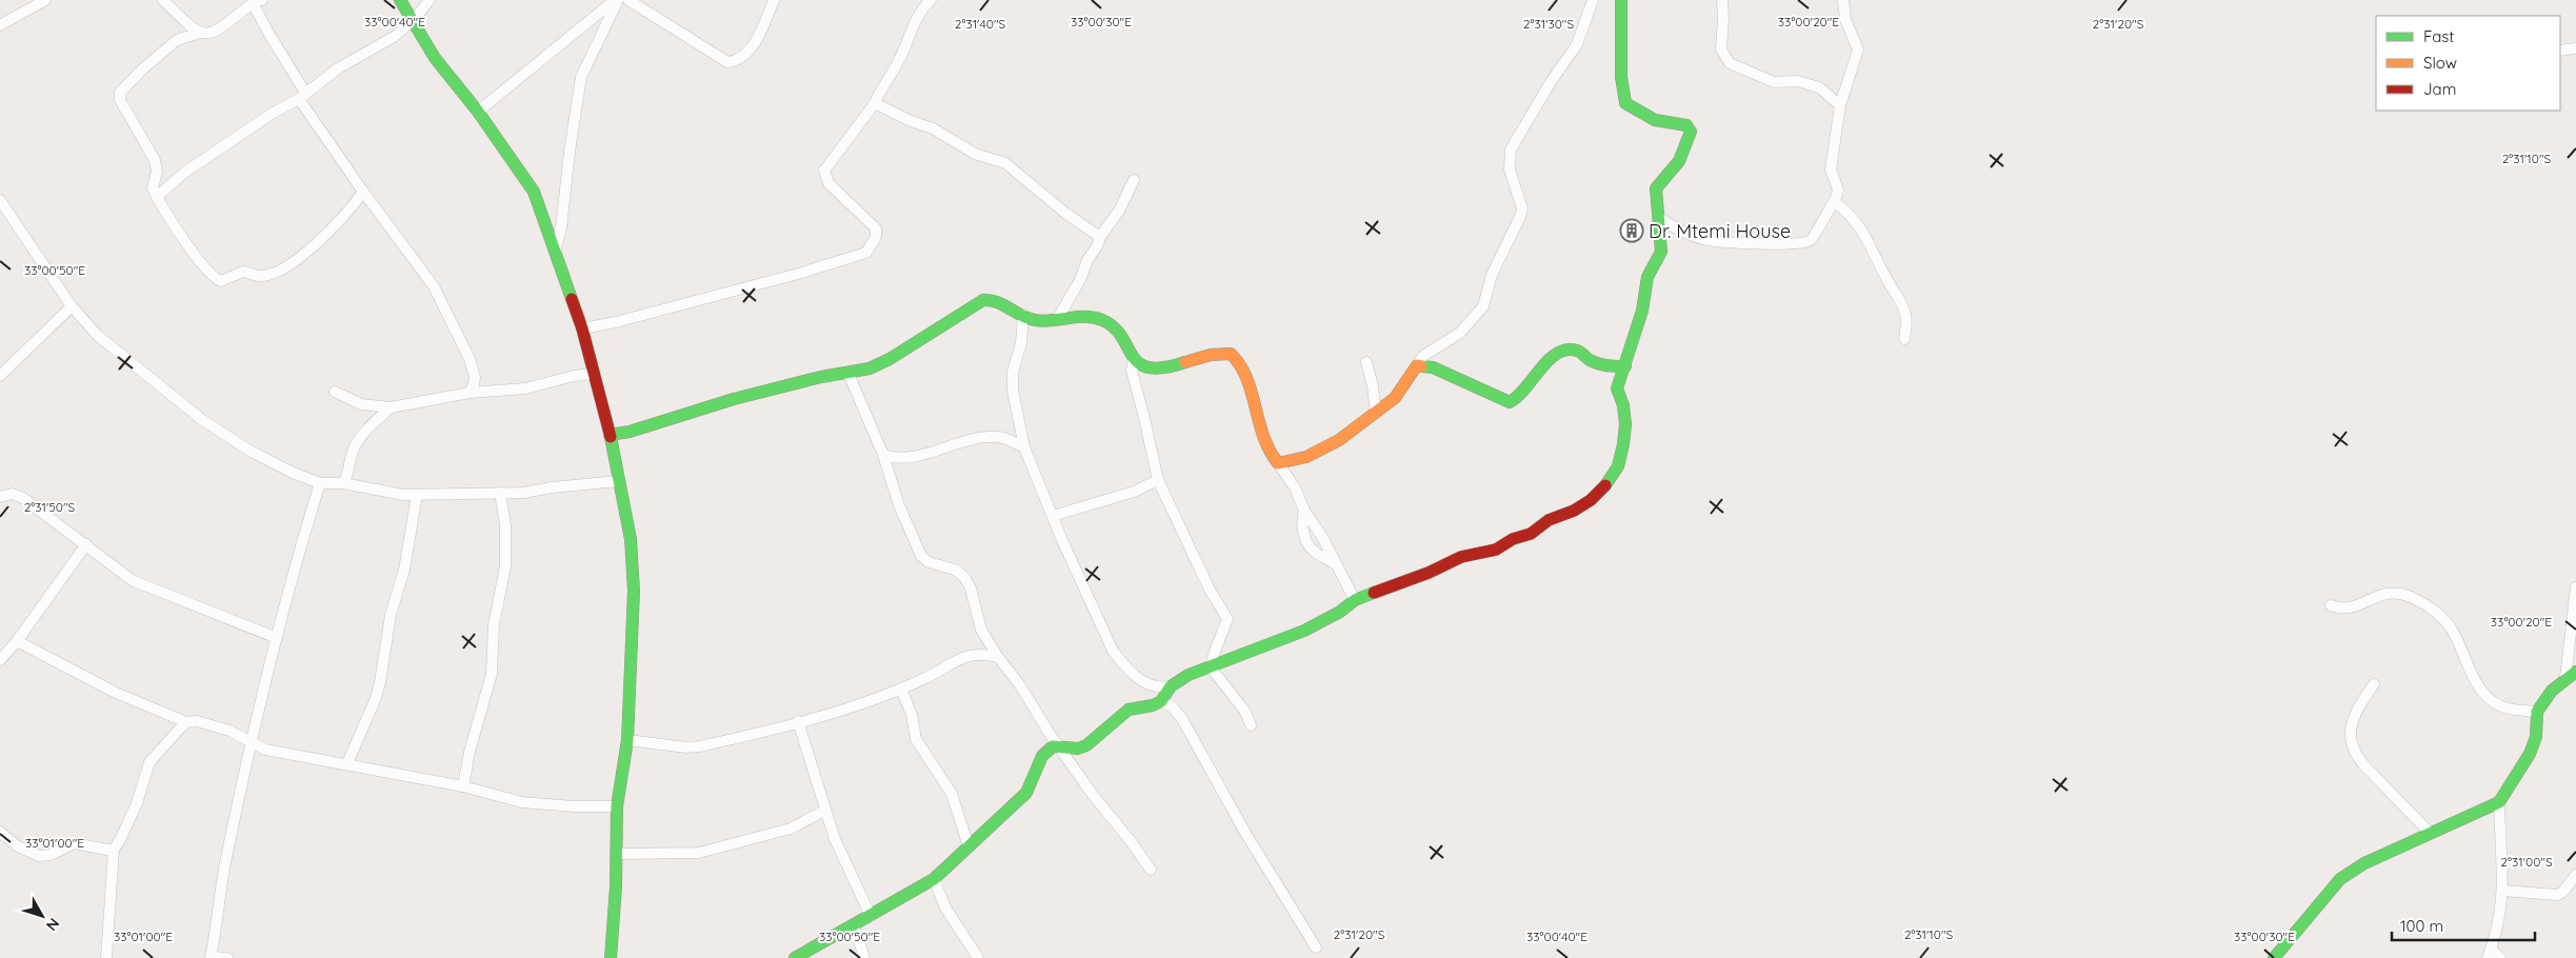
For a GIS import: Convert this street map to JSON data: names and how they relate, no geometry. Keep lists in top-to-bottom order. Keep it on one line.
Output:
{"places":{"building":["Dr. Mtemi House"]},"legend":["Fast","Slow","Jam"],"scale_bar":"100 m","north":"bottom right","coordinates":["33°00'40\"E","33°00'30\"E","33°00'20\"E","2°31'40\"S","2°31'30\"S","2°31'20\"S","2°31'10\"S","33°00'50\"E","2°31'50\"S","33°01'00\"E","2°31'00\"S"]}
